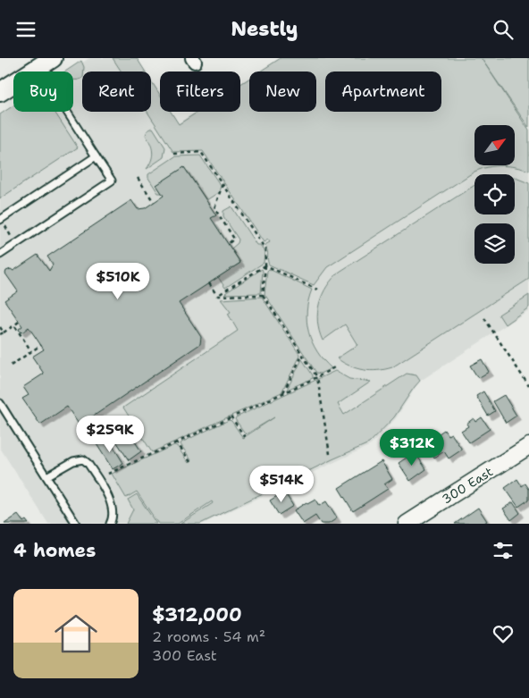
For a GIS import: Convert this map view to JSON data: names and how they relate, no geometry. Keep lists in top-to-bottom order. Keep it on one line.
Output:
{"streets":{"street":["300 East"]},"north":"top right","page":{"header":"Nestly","chip":["Buy","Rent","Filters","New","Apartment"],"price":["$510K","$259K","$312K","$514K"],"heading":"4 homes","list":[{"name":"$312,000","note":"2 rooms · 54 m² · 300 East"}]}}
